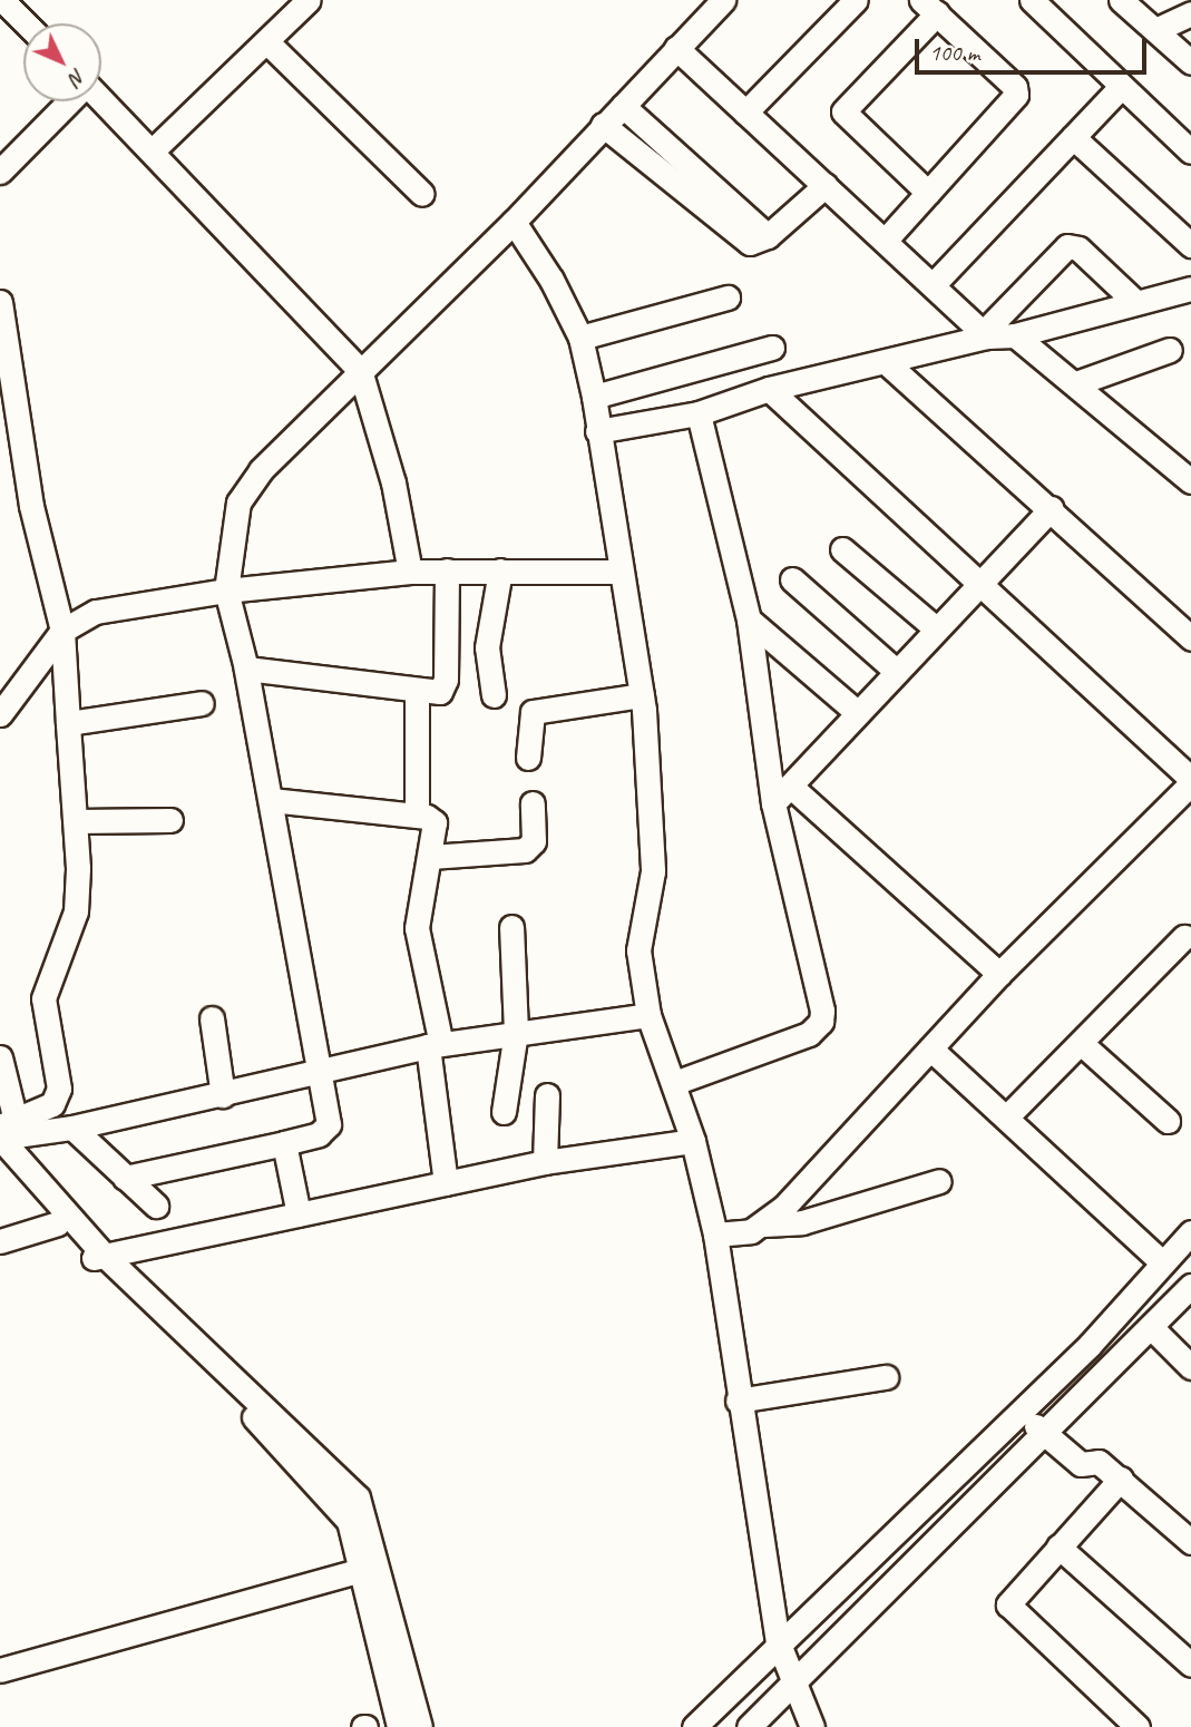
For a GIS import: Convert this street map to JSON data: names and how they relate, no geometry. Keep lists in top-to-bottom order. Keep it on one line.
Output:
{"scale_bar":"100 m","north":"bottom right"}
